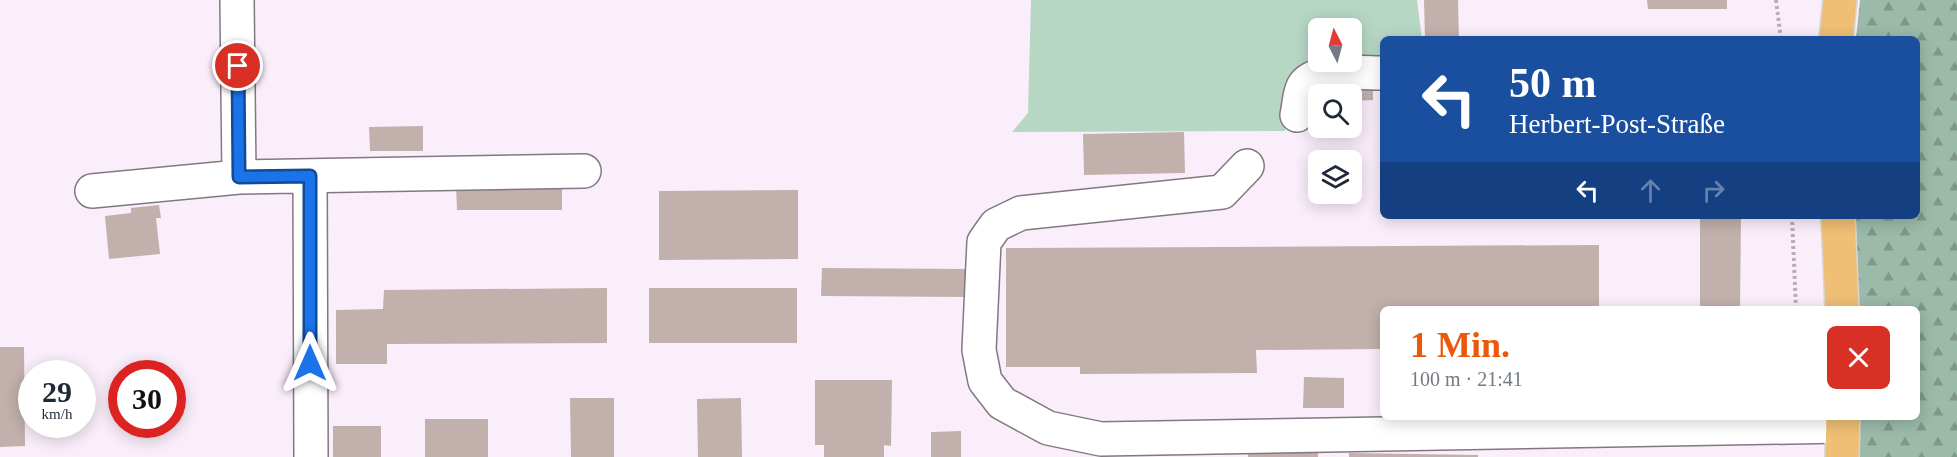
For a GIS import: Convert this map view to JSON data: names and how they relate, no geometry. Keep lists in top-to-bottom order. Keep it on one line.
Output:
{"north":"top","page":{"turn":["50 m","Herbert-Post-Straße"],"heading":["1 Min.","100 m · 21:41"],"speed":"29 km/h","limit":"30"}}
